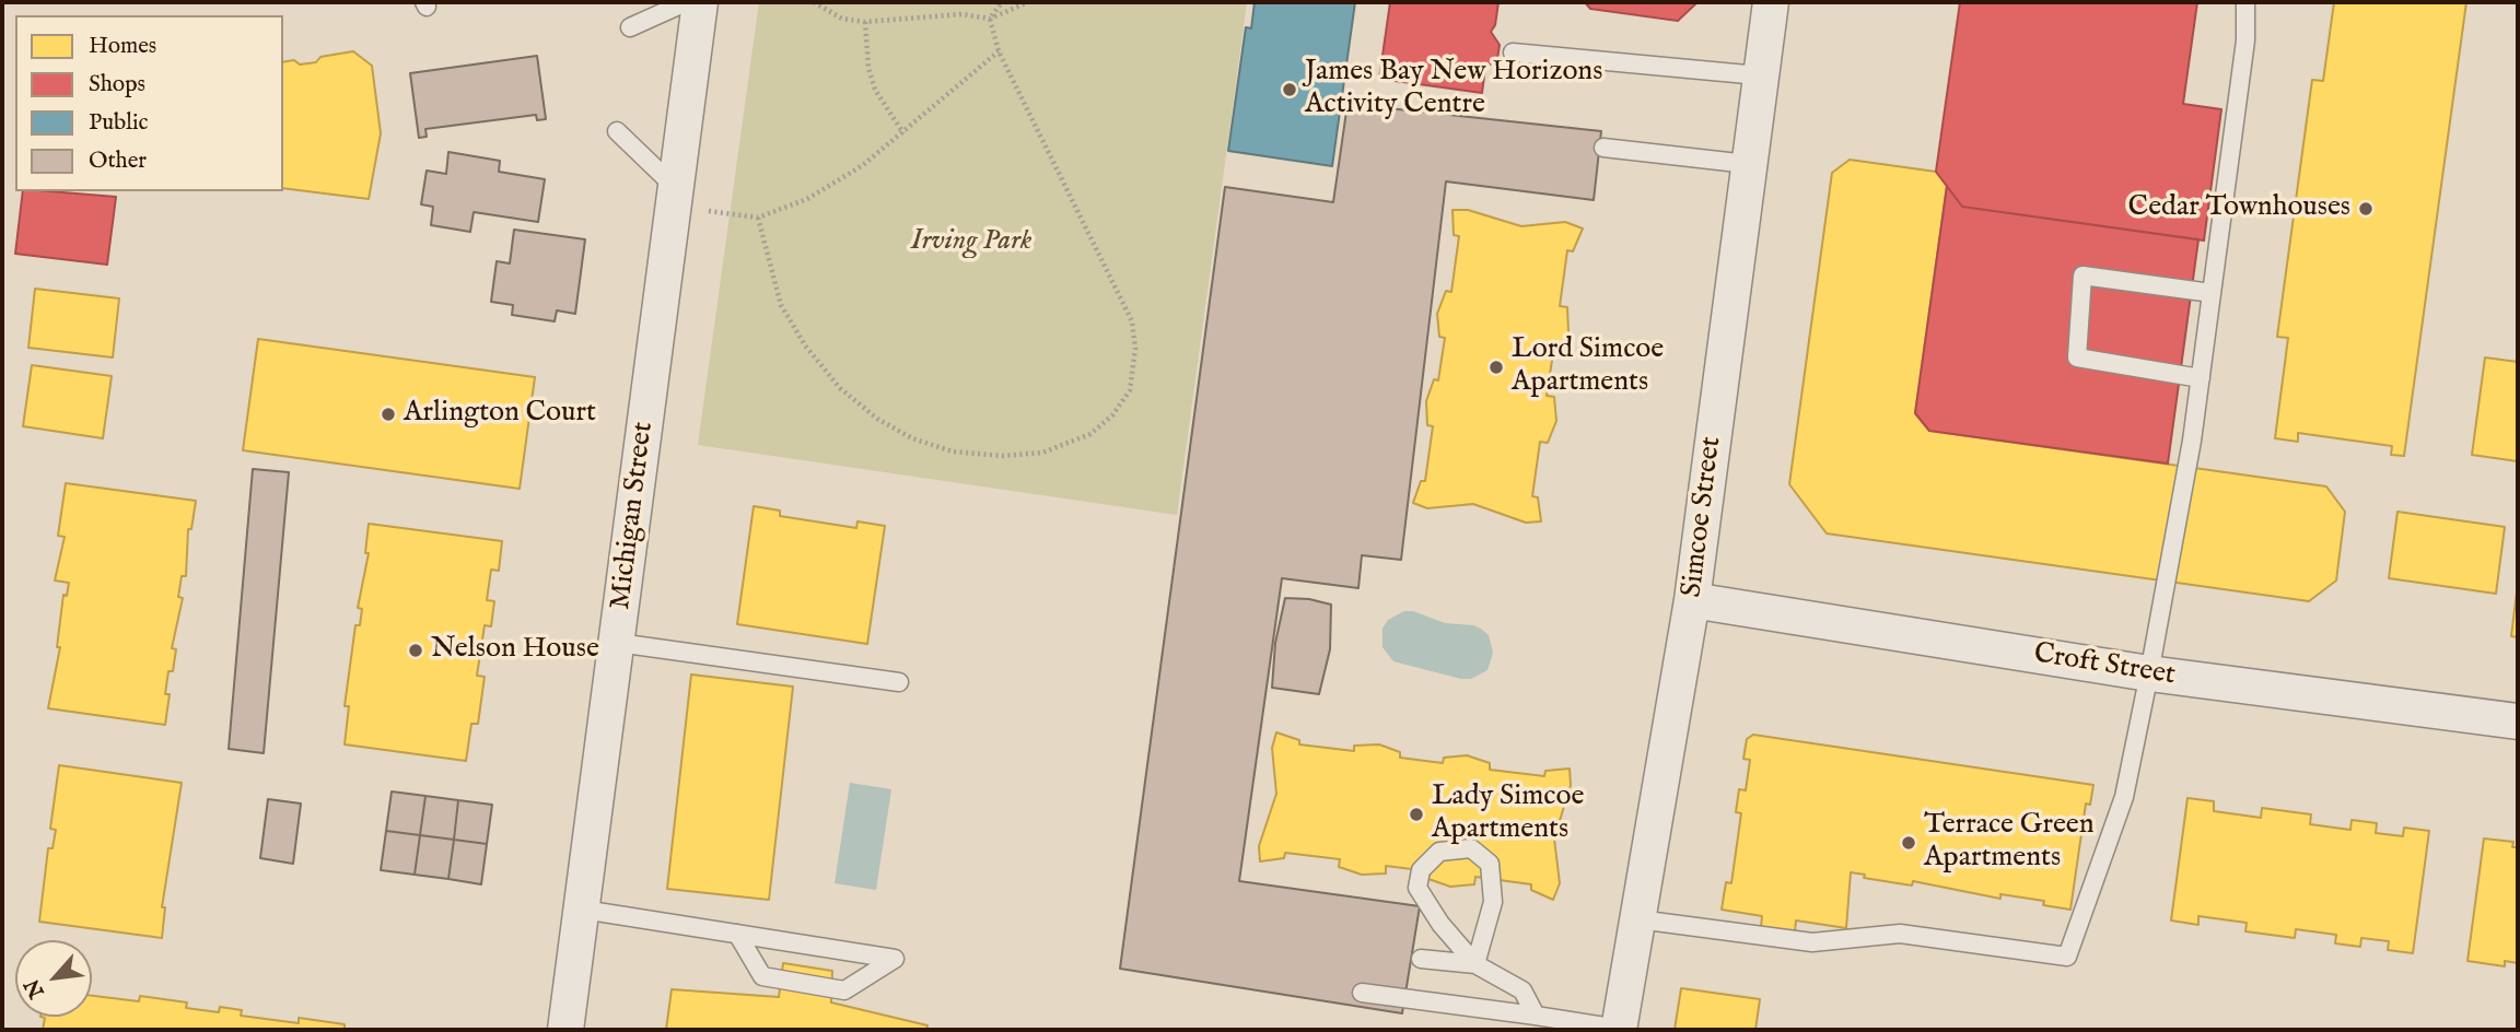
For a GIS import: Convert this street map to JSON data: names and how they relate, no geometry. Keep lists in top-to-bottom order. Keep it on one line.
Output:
{"streets":{"street":["Michigan Street","Simcoe Street","Croft Street"]},"crossings":[["Simcoe Street","Croft Street"]],"parks":["Irving Park"],"places":["James Bay New Horizons Activity Centre","Cedar Townhouses","Lord Simcoe Apartments","Arlington Court","Nelson House","Lady Simcoe Apartments","Terrace Green Apartments"],"legend":["Homes","Shops","Public","Other"],"north":"bottom left"}
